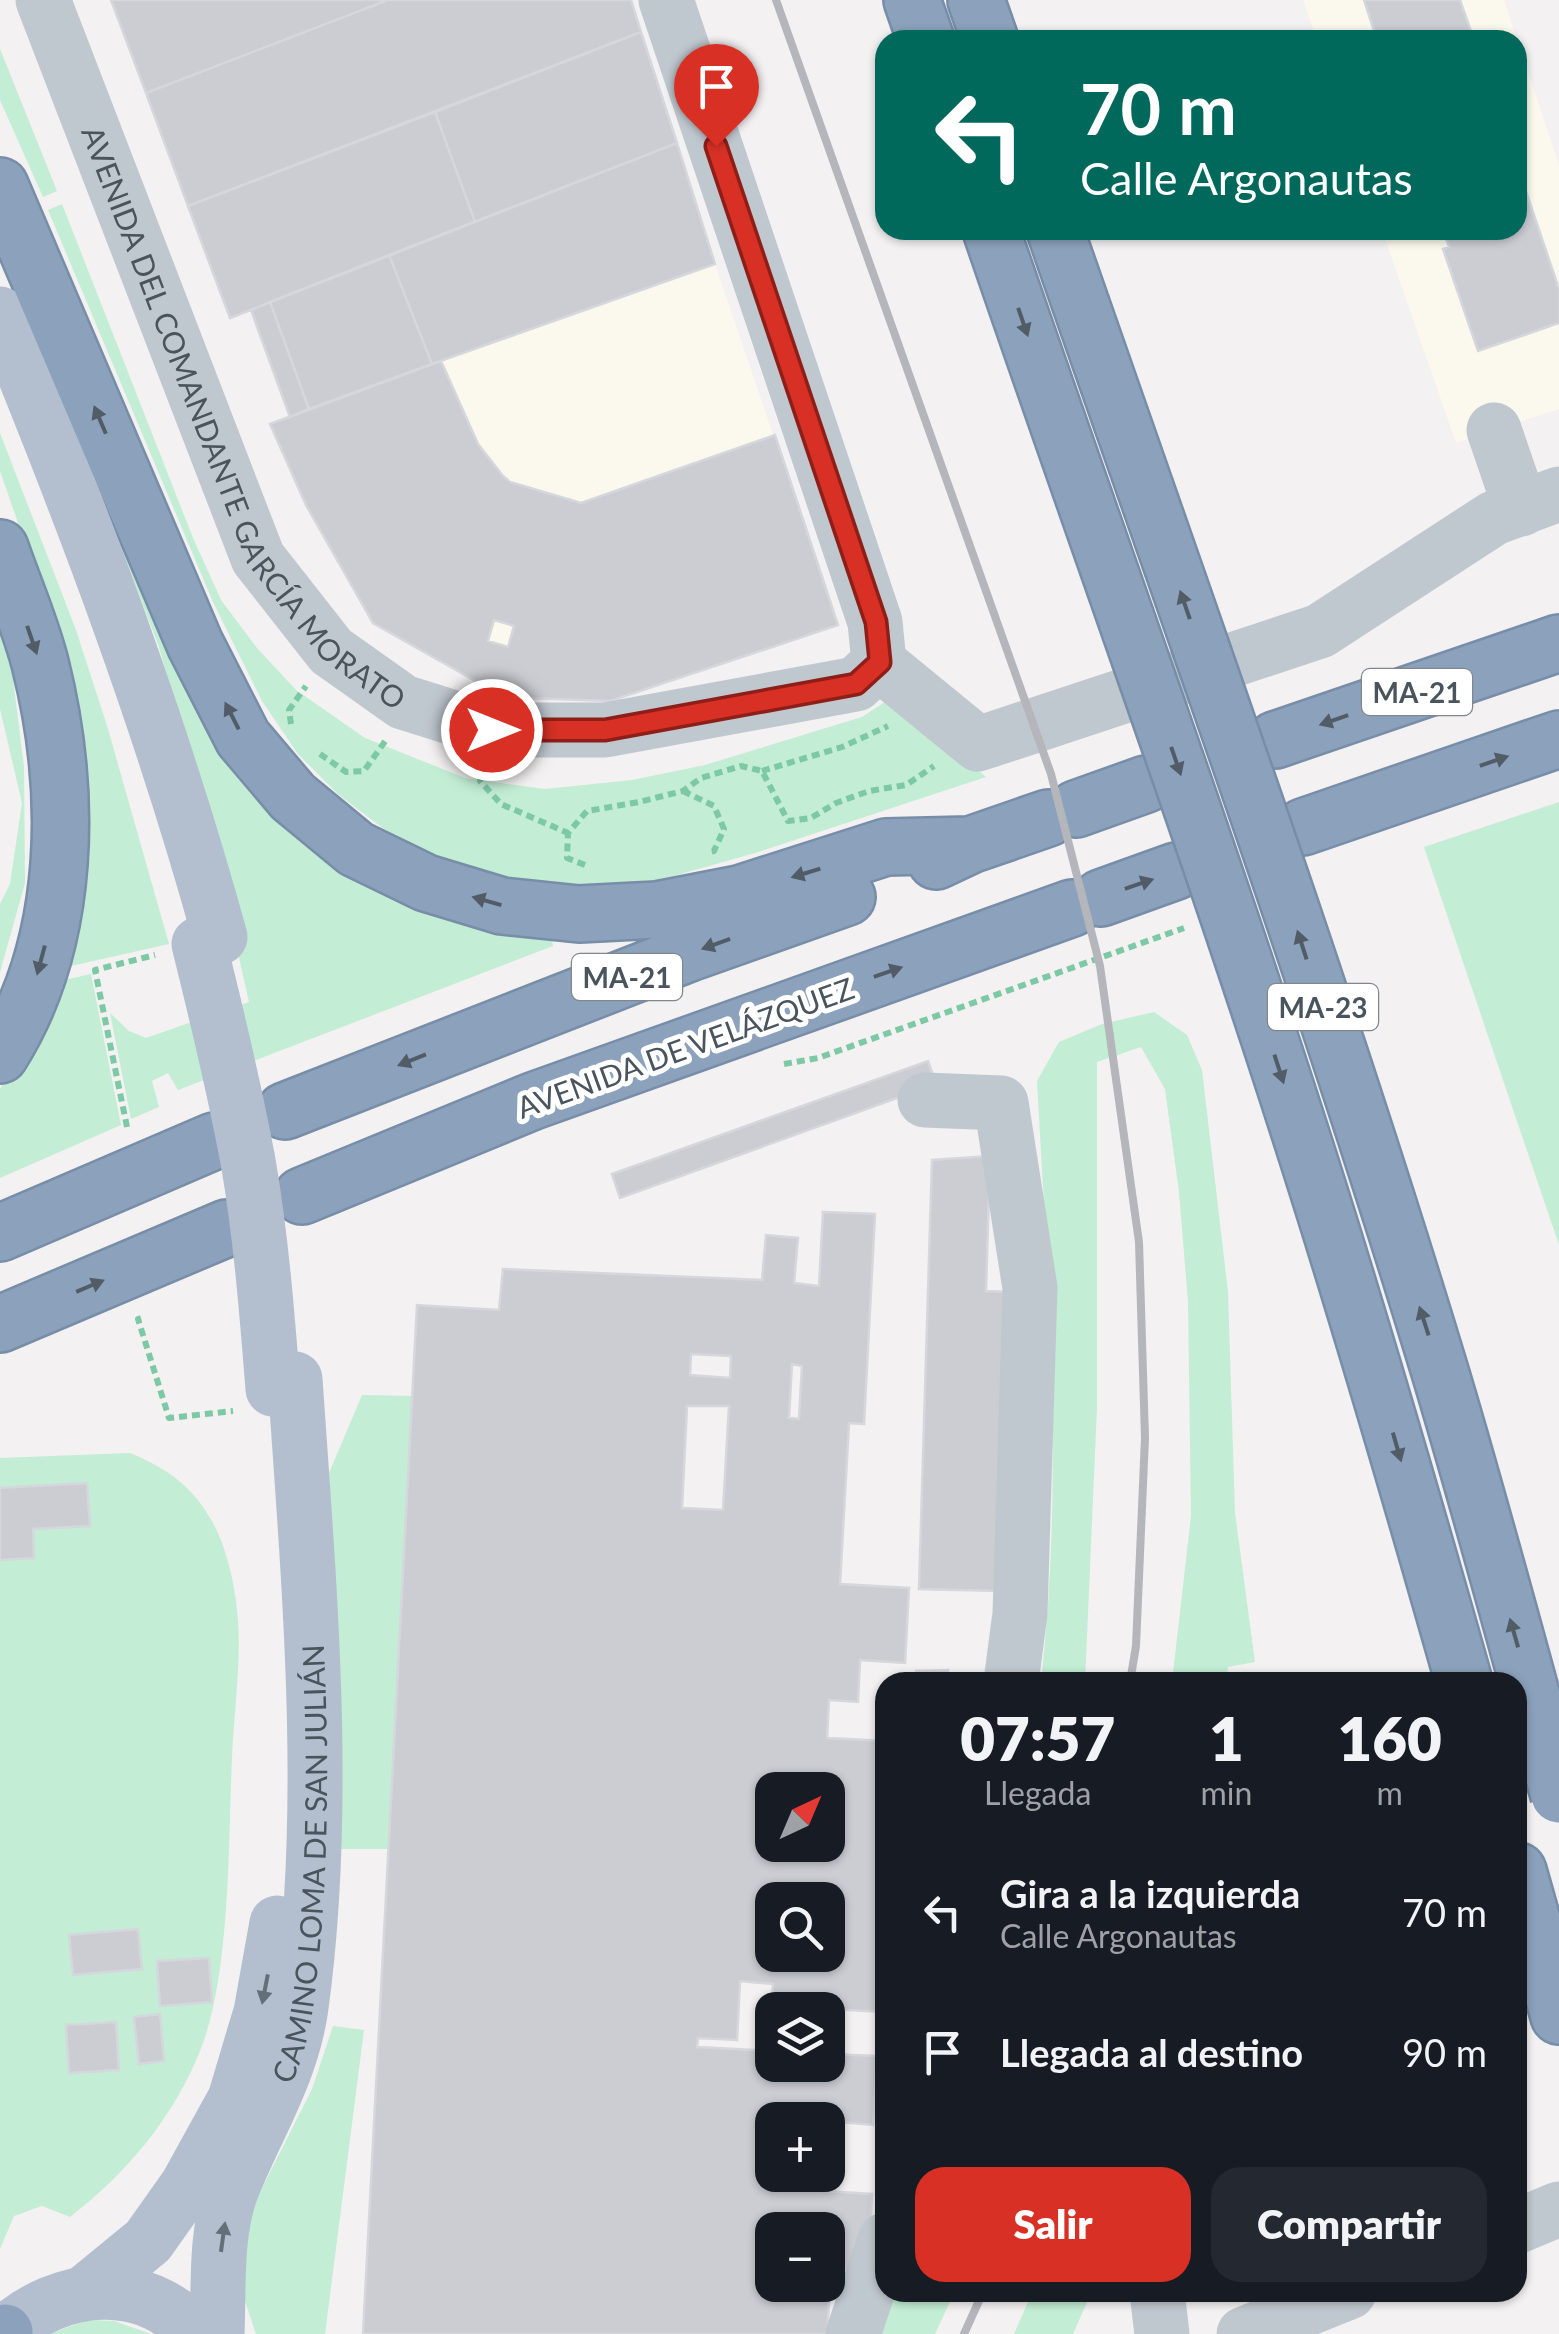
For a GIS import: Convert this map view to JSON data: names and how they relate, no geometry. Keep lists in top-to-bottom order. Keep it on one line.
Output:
{"streets":{"highway":["MA-21","MA-23","AVENIDA DE VELÁZQUEZ"],"main road":["CAMINO LOMA DE SAN JULIÁN"],"street":["AVENIDA DEL COMANDANTE GARCÍA MORATO"]},"north":"top right","page":{"turn":["70 m","Calle Argonautas"],"eta":["07:57","Llegada","1","min","160","m"],"map_buttons":["+","−"],"list":[{"name":"Gira a la izquierda","note":"Calle Argonautas","value":"70 m"},{"name":"Llegada al destino","value":"90 m"}],"buttons":["Salir","Compartir"]}}
